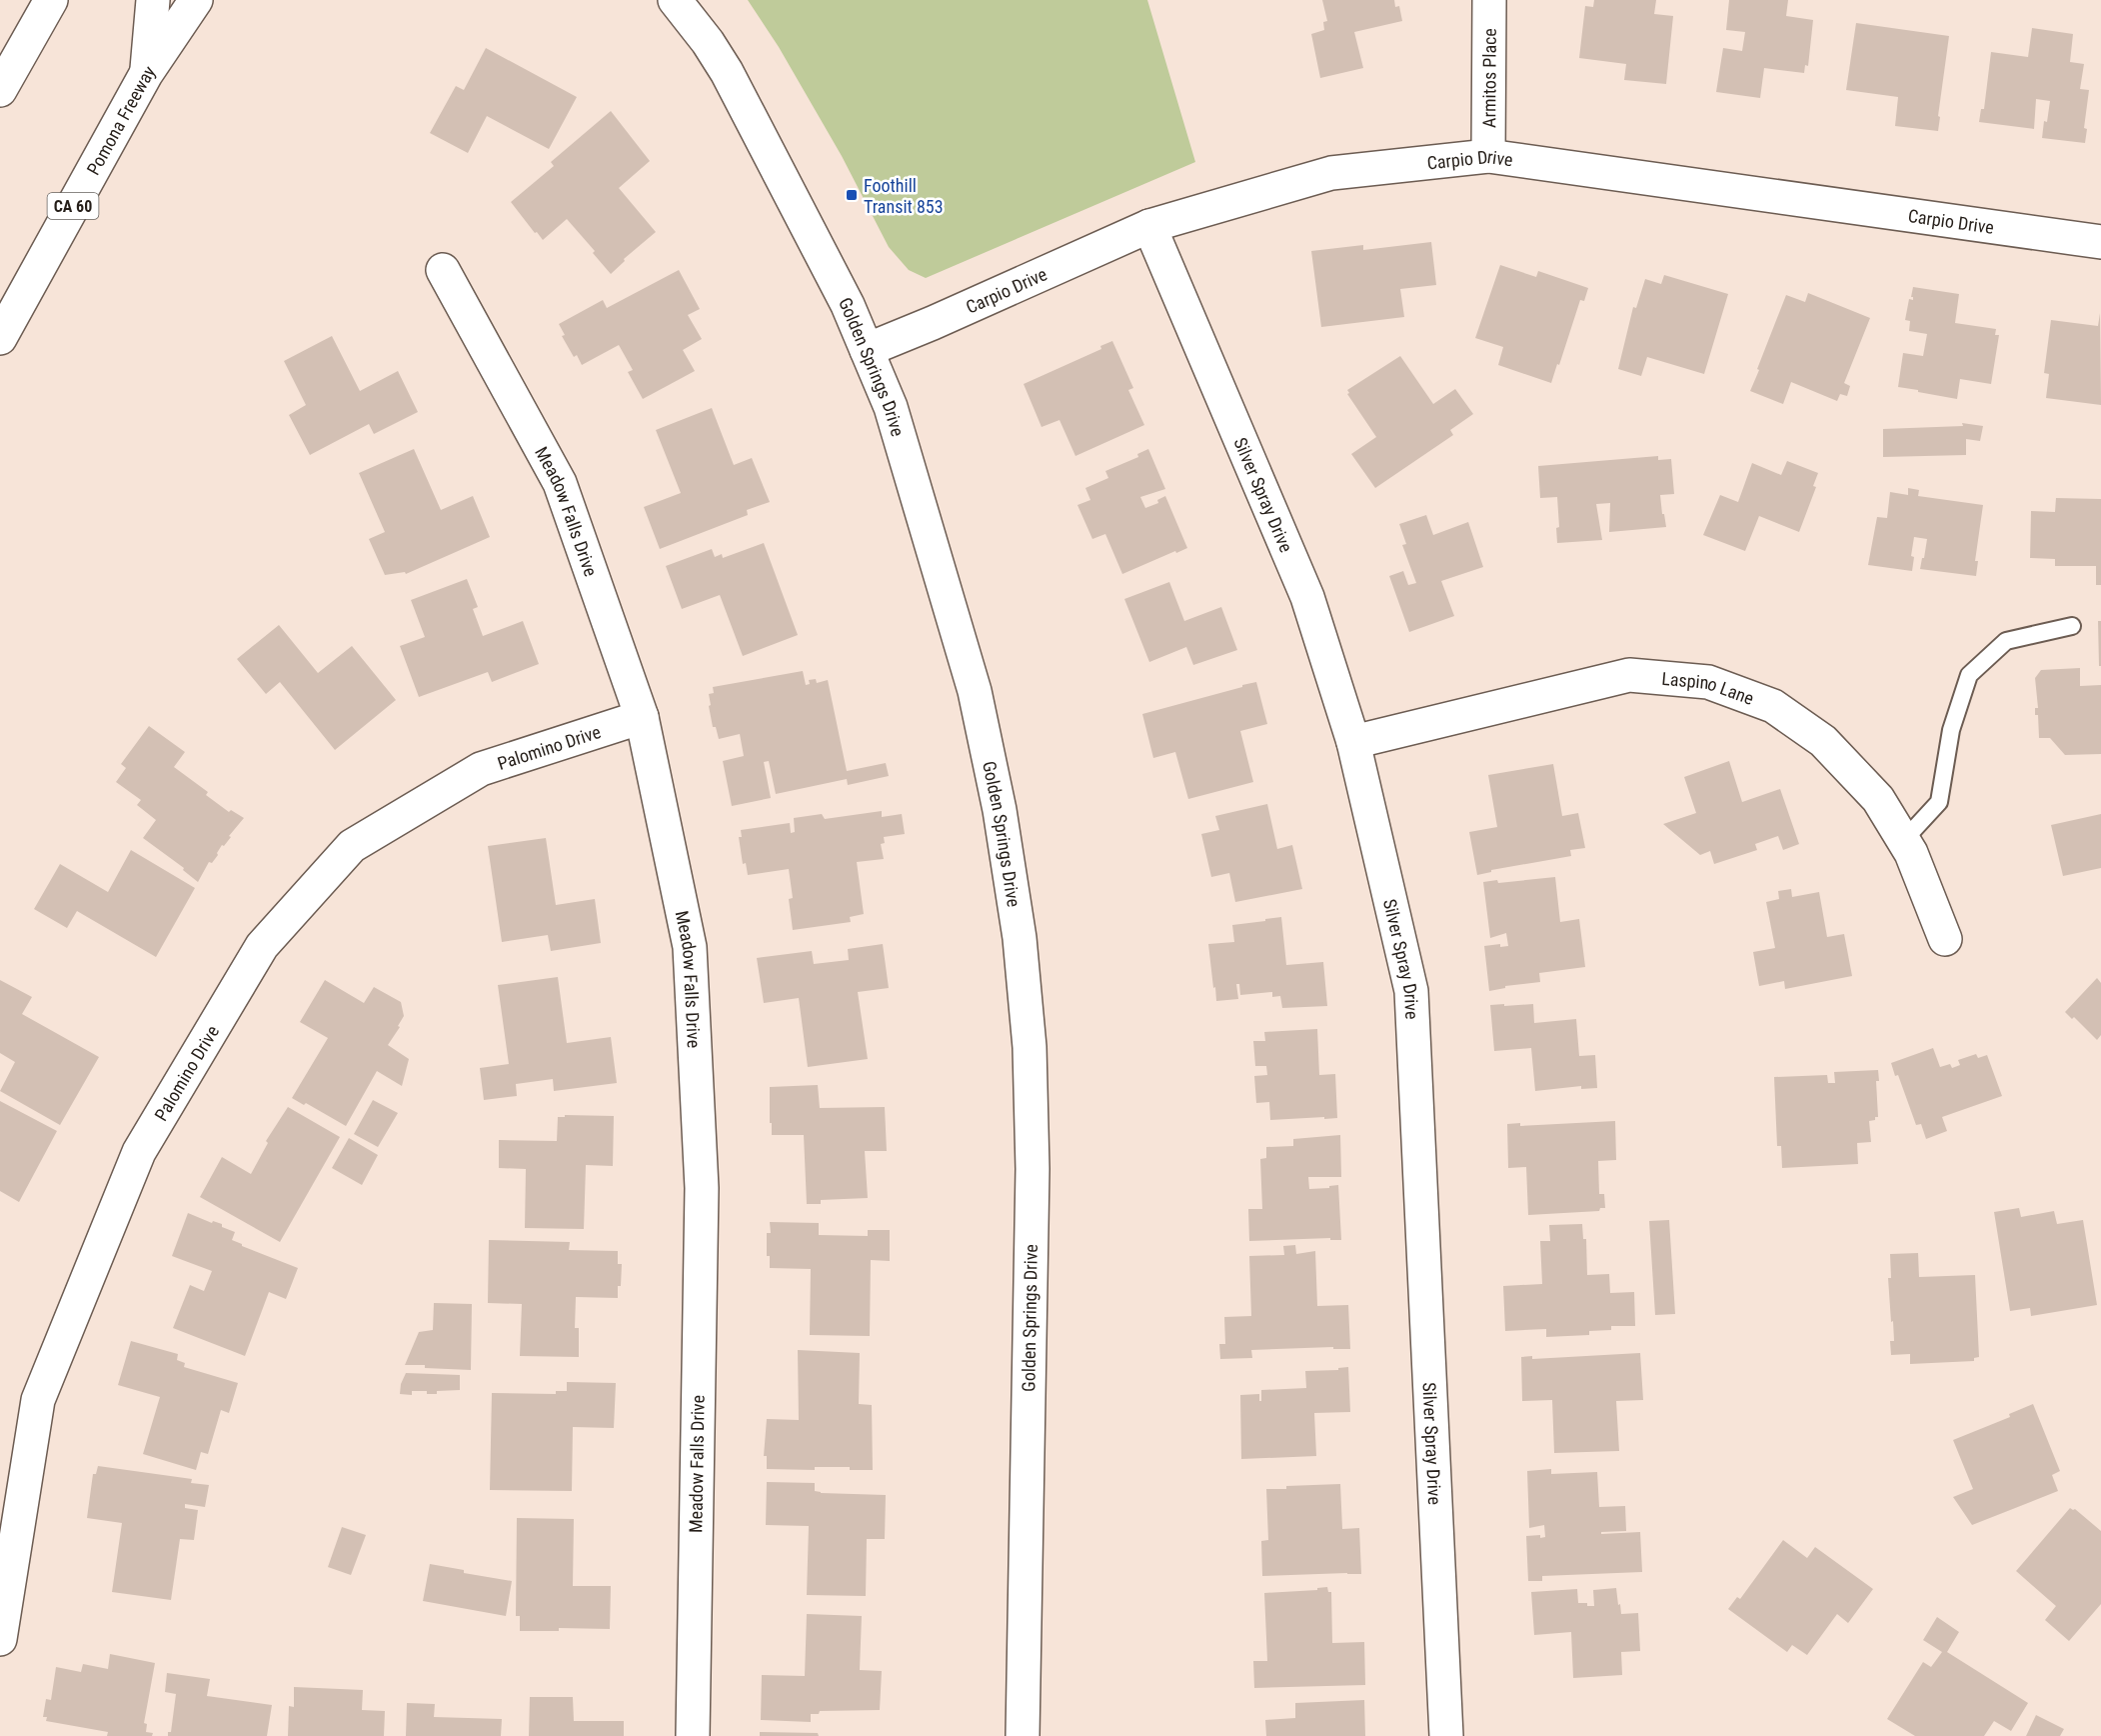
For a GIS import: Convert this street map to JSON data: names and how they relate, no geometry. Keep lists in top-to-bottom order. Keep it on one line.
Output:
{"streets":{"main road":["Armitos Place","Pomona Freeway","Carpio Drive","CA 60","Golden Springs Drive","Silver Spray Drive","Meadow Falls Drive","Laspino Lane","Palomino Drive"]},"crossings":[["Armitos Place","Carpio Drive"],["Carpio Drive","Golden Springs Drive"],["Carpio Drive","Silver Spray Drive"],["Silver Spray Drive","Laspino Lane"],["Meadow Falls Drive","Palomino Drive"]],"places":{"transit":["Foothill Transit 853"]}}
